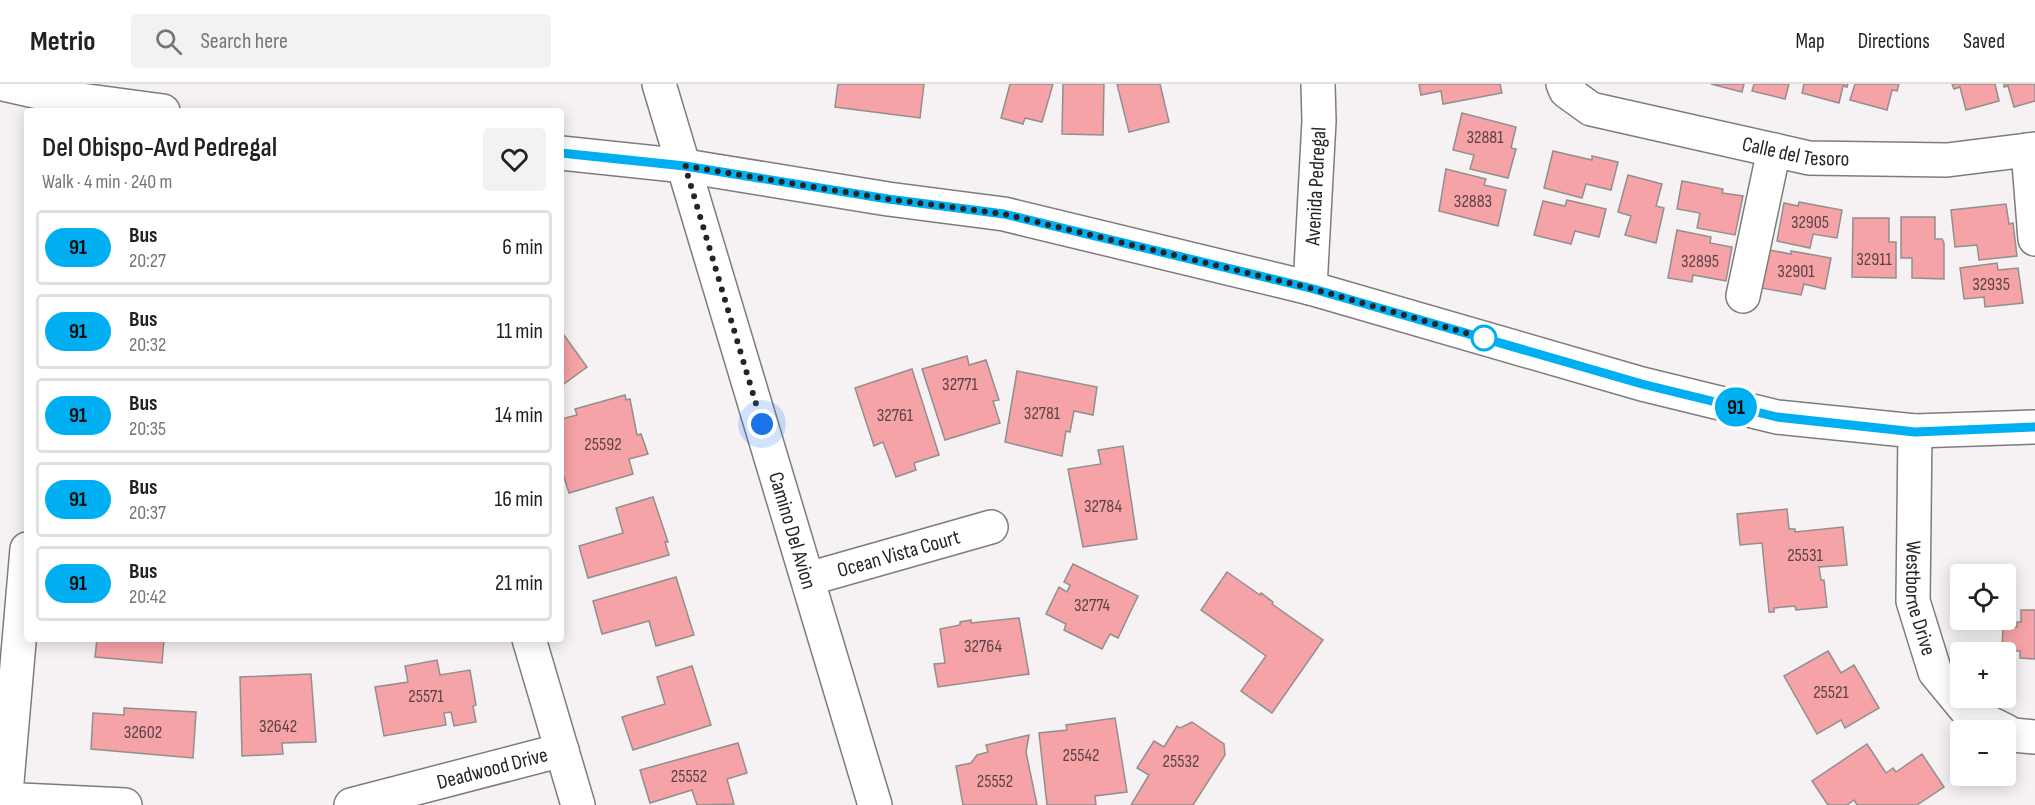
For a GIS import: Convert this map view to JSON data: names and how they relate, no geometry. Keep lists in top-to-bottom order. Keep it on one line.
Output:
{"streets":{"main road":["Calle del Tesoro","Avenida Pedregal","Camino Del Avion","Ocean Vista Court","Westborne Drive","Deadwood Drive"]},"crossings":[["Camino Del Avion","Ocean Vista Court"]],"lines":["bus line 91"],"house_numbers":["32881","32883","32905","32911","32895","32901","32935","32771","32781","32761","25592","32784","25531","32774","32764","25521","25571","32642","32602","25542","25532","25552","25552"],"page":{"header":"Metrio","search":"Search here","nav":["Map","Directions","Saved"],"on_map":"91","heading":["Del Obispo-Avd Pedregal","Walk · 4 min · 240 m"],"list":[{"mark":"91","name":"Bus","note":"20:27","value":"6 min"},{"mark":"91","name":"Bus","note":"20:32","value":"11 min"},{"mark":"91","name":"Bus","note":"20:35","value":"14 min"},{"mark":"91","name":"Bus","note":"20:37","value":"16 min"},{"mark":"91","name":"Bus","note":"20:42","value":"21 min"}],"map_buttons":["+","−"]}}
